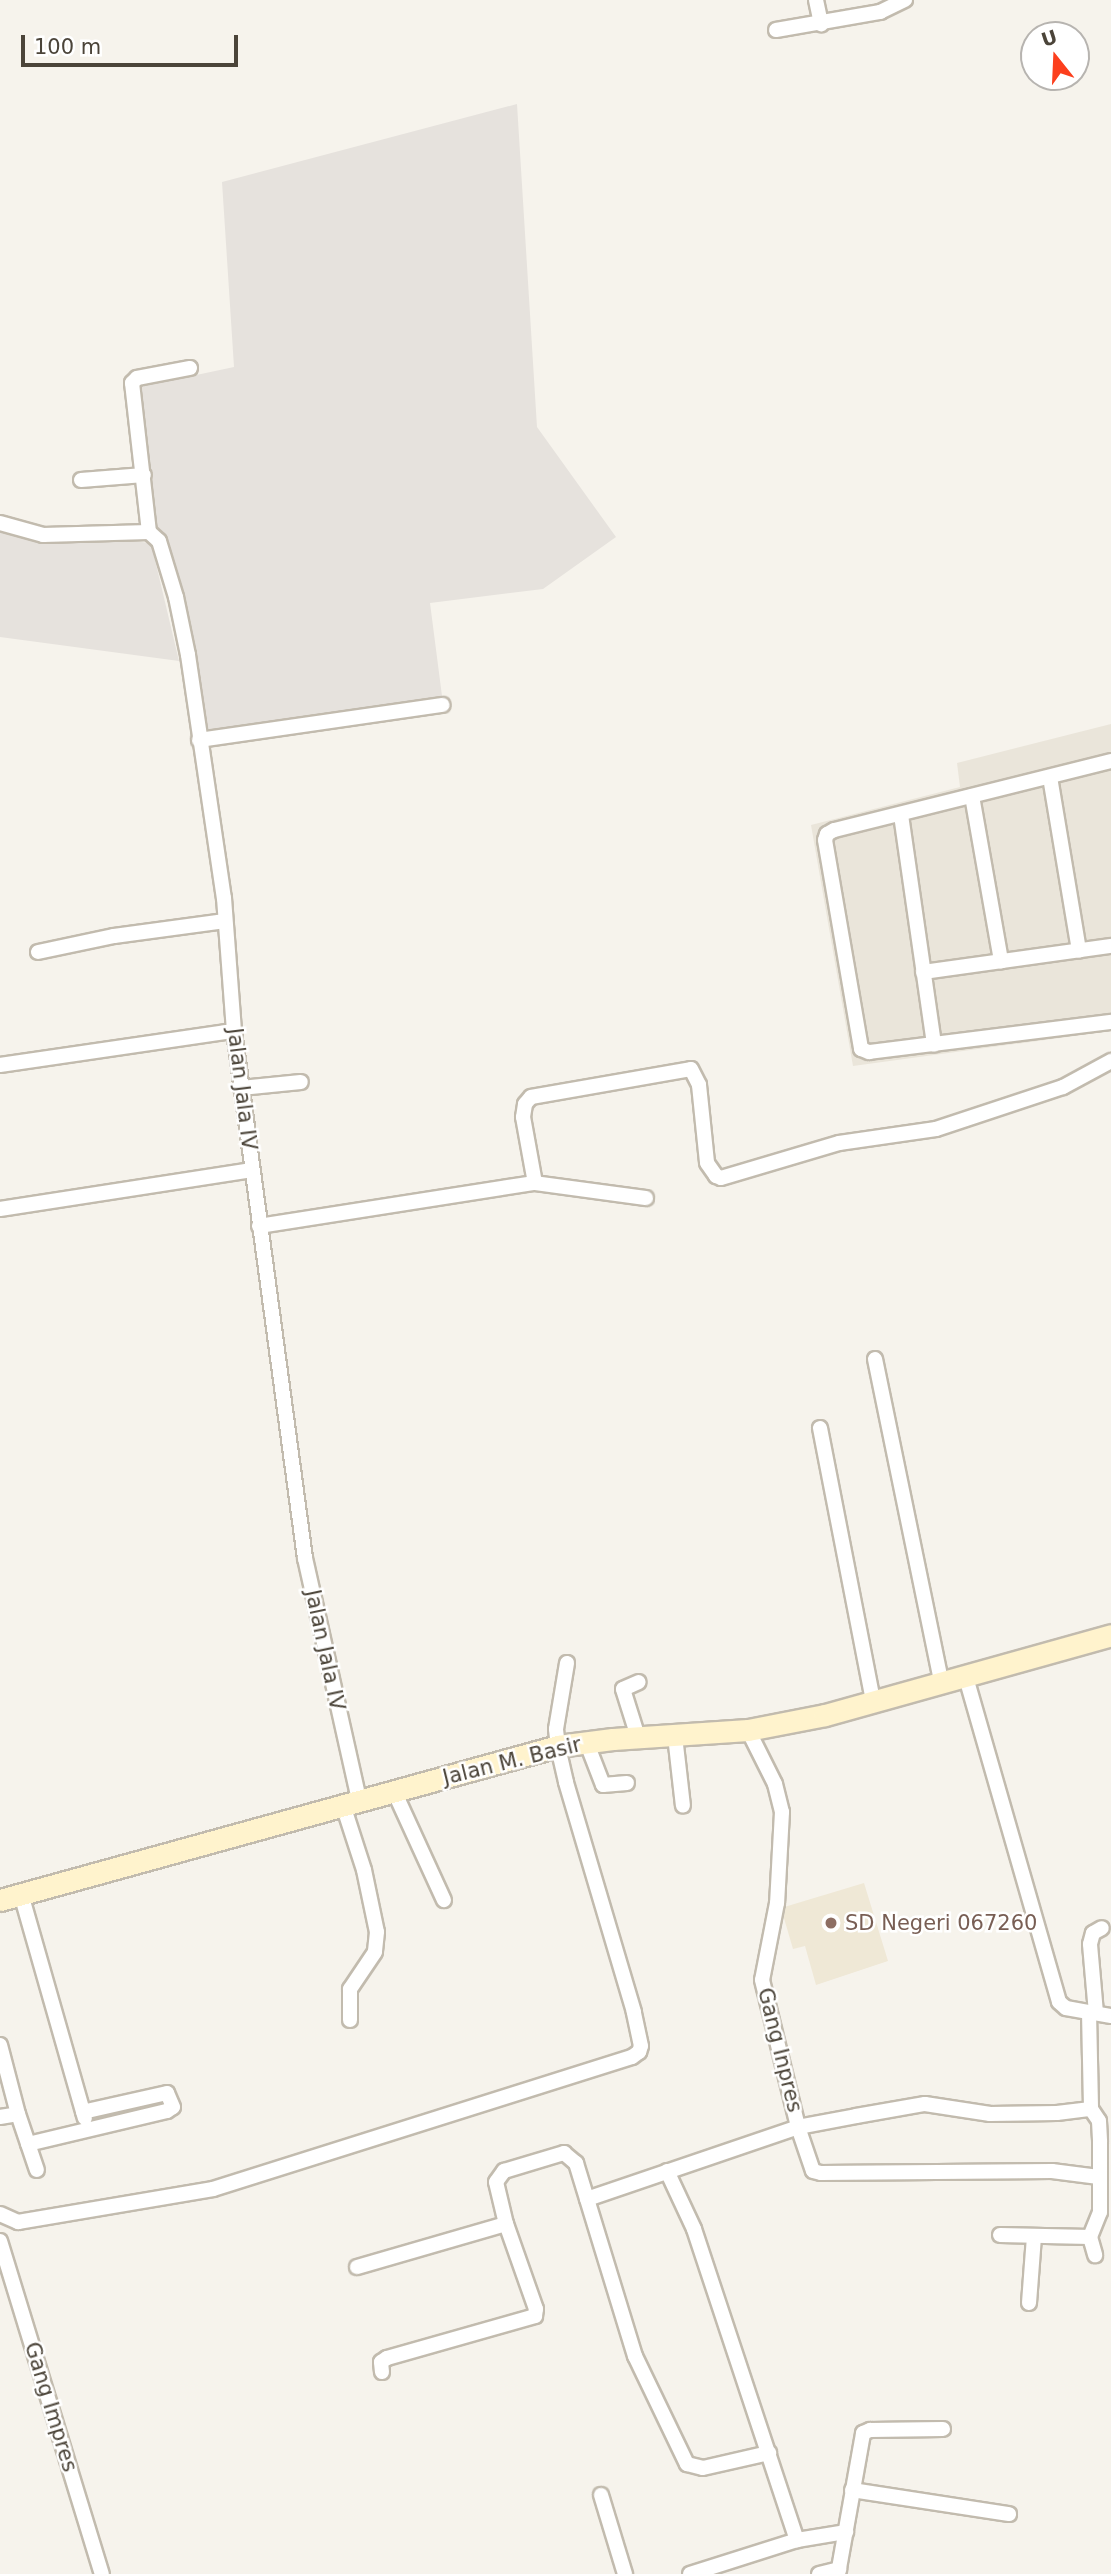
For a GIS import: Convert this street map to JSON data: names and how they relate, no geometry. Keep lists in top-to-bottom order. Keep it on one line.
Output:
{"streets":{"main road":["Jalan M. Basir"],"street":["Jalan Jala IV","Gang Inpres","Gang Impres"]},"crossings":[["Jalan Jala IV","Jalan M. Basir"],["Jalan M. Basir","Gang Inpres"]],"places":["SD Negeri 067260"],"scale_bar":"100 m","north":"top"}
